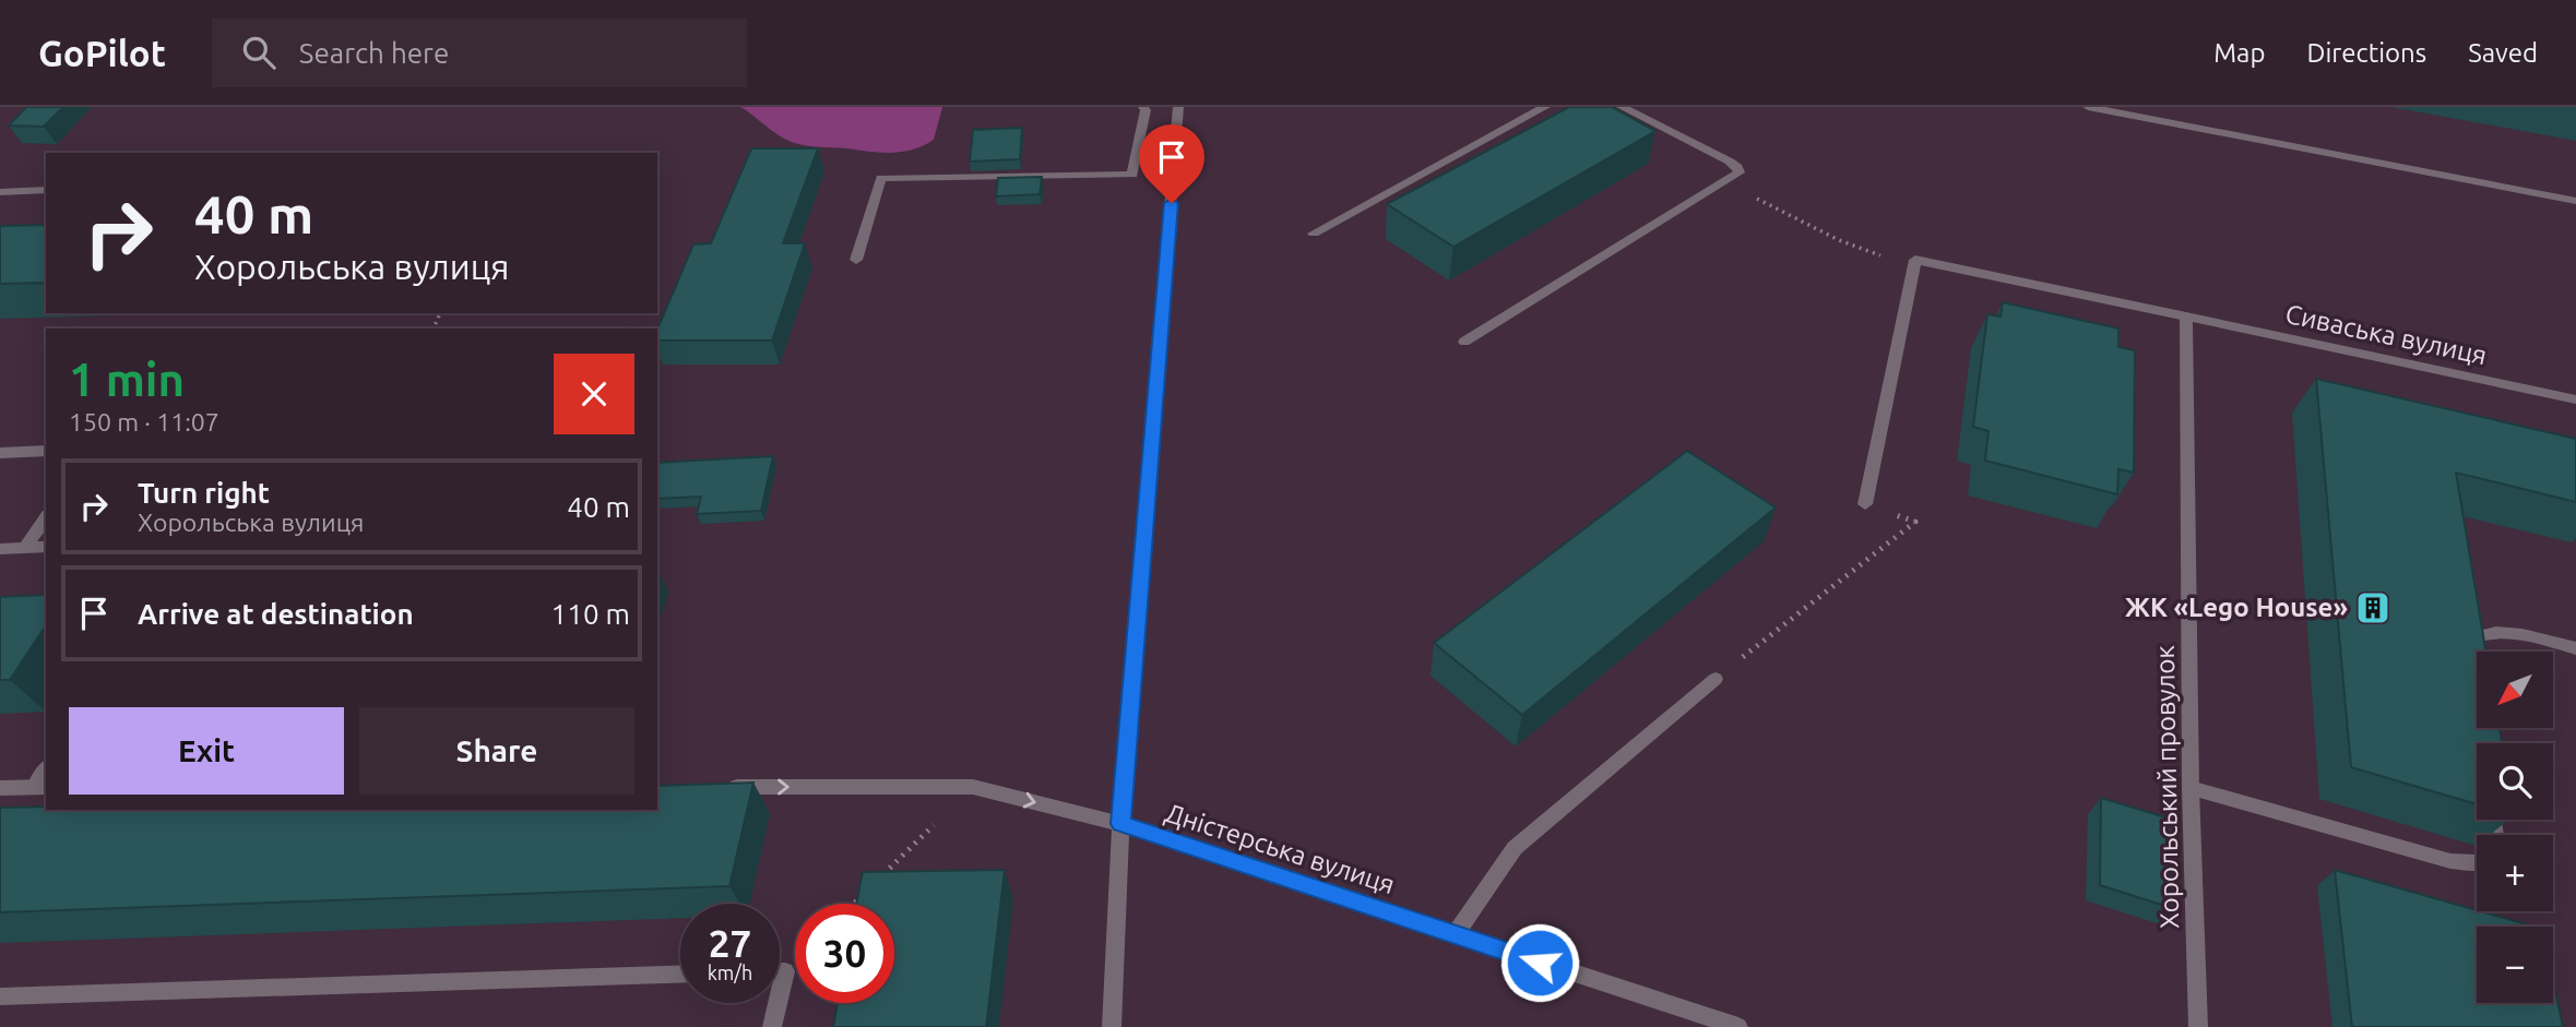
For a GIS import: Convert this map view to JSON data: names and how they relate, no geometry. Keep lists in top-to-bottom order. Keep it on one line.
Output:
{"streets":{"street":["Сиваська вулиця","Хорольський провулок","Дністерська вулиця"]},"crossings":[["Сиваська вулиця","Хорольський провулок"]],"one_way":["Дністерська вулиця"],"places":{"building":["ЖК «Lego House»"]},"north":"bottom left","page":{"header":"GoPilot","search":"Search here","nav":["Map","Directions","Saved"],"turn":["40 m","Хорольська вулиця"],"heading":["1 min","150 m · 11:07"],"list":[{"name":"Turn right","note":"Хорольська вулиця","value":"40 m"},{"name":"Arrive at destination","value":"110 m"}],"map_buttons":["+","−"],"buttons":["Exit","Share"],"speed":"27 km/h","limit":"30"}}
